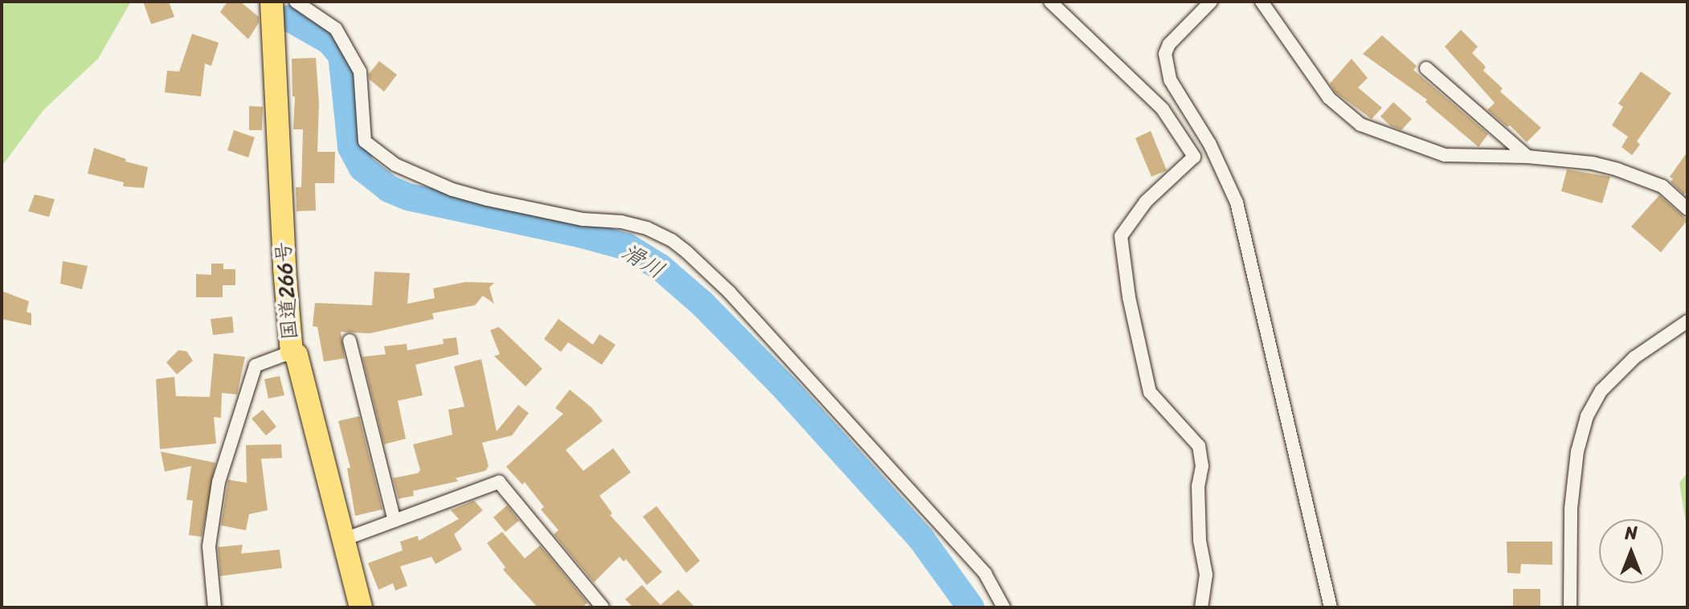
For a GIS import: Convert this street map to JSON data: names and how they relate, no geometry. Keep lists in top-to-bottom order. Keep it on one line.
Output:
{"streets":{"highway":["国道266号"]},"water":["滑川"],"north":"top"}
